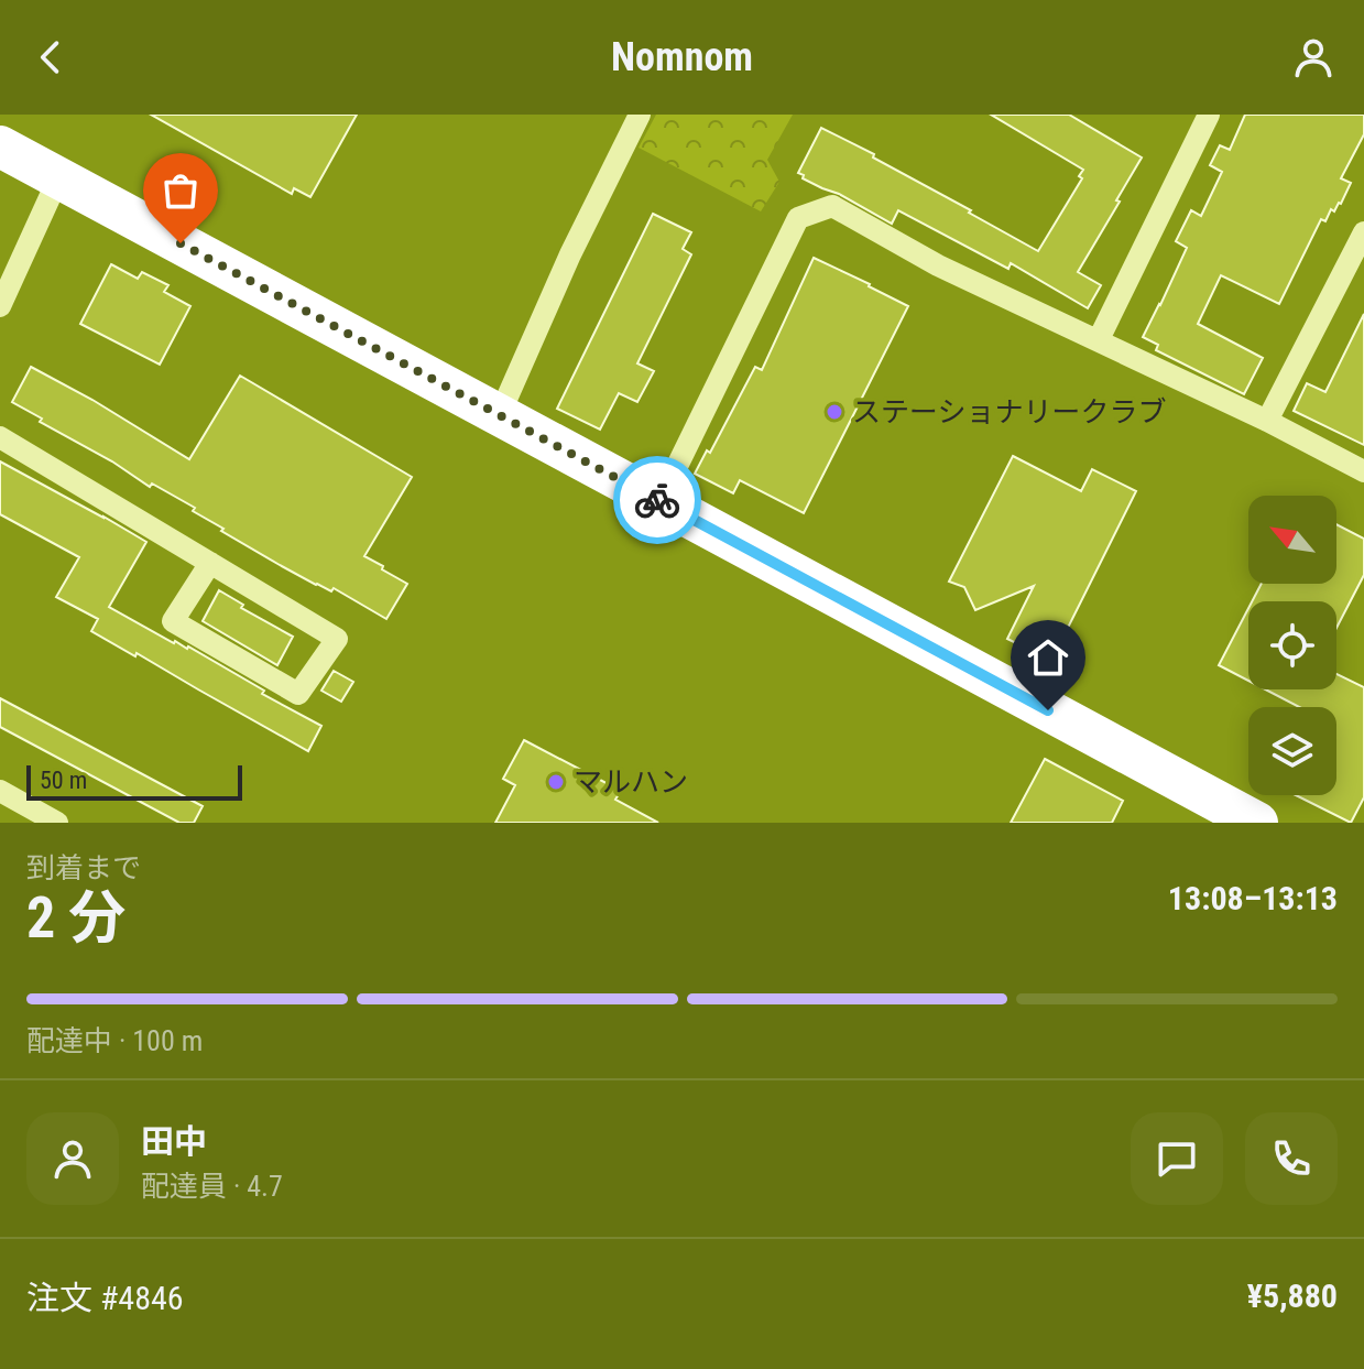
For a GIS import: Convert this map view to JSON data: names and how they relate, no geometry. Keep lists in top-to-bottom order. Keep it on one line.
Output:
{"places":["ステーショナリークラブ","マルハン"],"scale_bar":"50 m","north":"top left","page":{"header":"Nomnom","scale":"50 m","heading":["2 分","到着まで","13:08–13:13"],"panel":["田中","配達員 · 4.7","注文 #4846","¥5,880"],"bar":"配達中 · 100 m"}}
